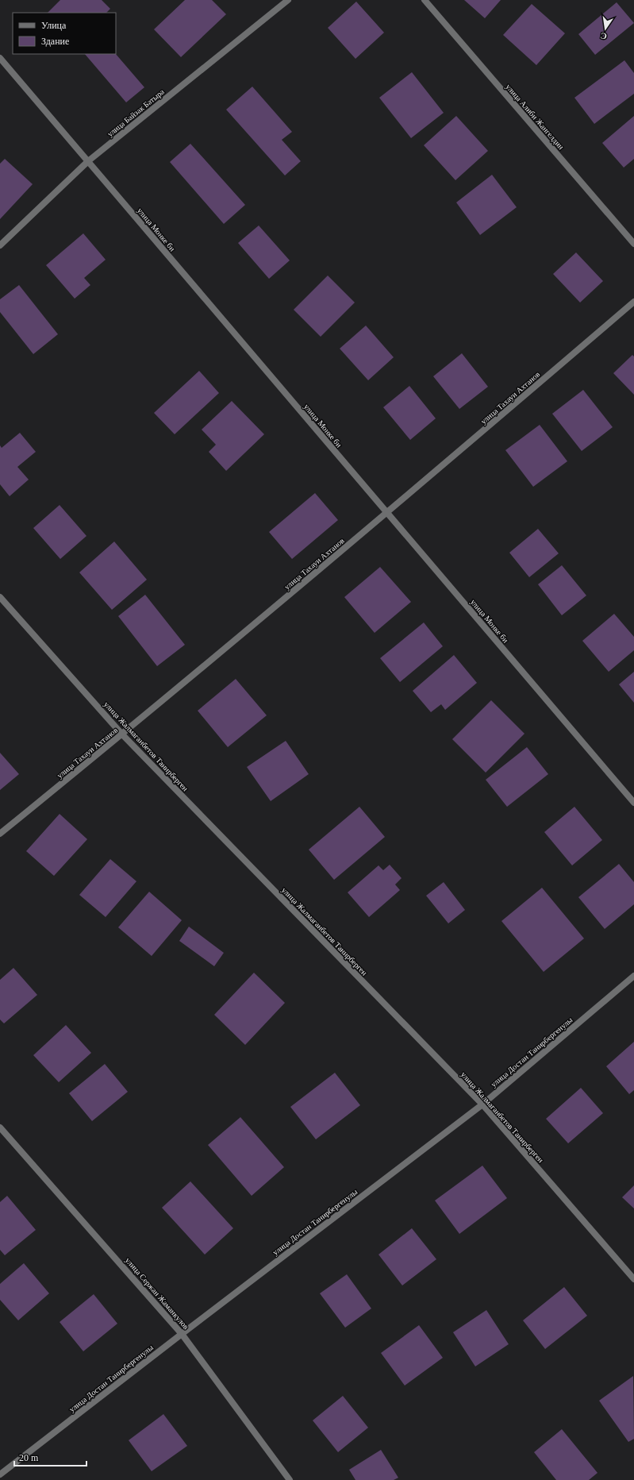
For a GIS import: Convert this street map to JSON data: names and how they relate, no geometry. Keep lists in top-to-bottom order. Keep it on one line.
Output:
{"streets":{"street":["улица Байзак Батыра","улица Алиби Жангелдин","улица Монке би","улица Тахауи Ахтанов","улица Жалмаганбетов Танирберген","улица Достан Танирбергенулы","улица Сержан Жаманкулов"]},"crossings":[["улица Байзак Батыра","улица Монке би"],["улица Монке би","улица Тахауи Ахтанов"],["улица Тахауи Ахтанов","улица Жалмаганбетов Танирберген"],["улица Жалмаганбетов Танирберген","улица Достан Танирбергенулы"],["улица Достан Танирбергенулы","улица Сержан Жаманкулов"]],"legend":["Улица","Здание"],"scale_bar":"20 m","north":"bottom"}
